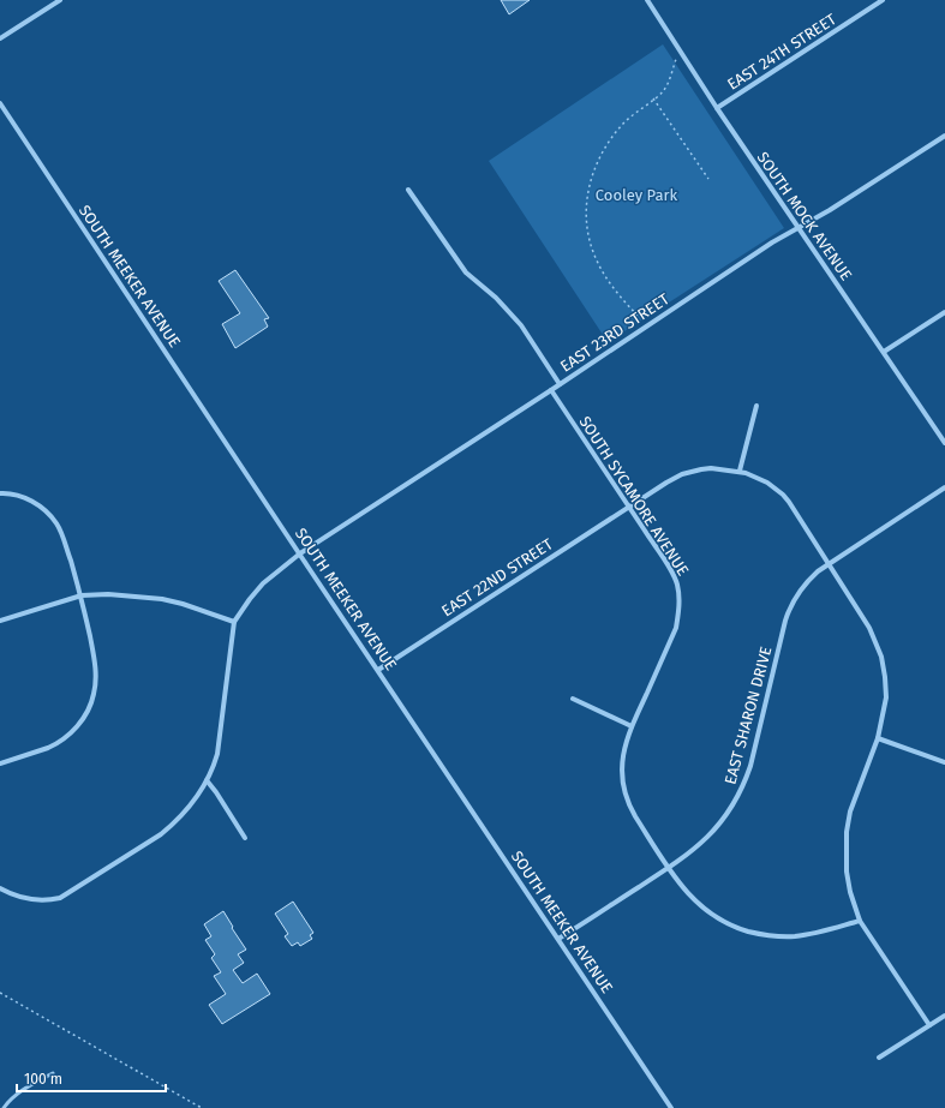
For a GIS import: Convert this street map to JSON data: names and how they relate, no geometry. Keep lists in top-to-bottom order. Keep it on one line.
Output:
{"streets":{"street":["EAST 24TH STREET","SOUTH MOCK AVENUE","SOUTH MEEKER AVENUE","EAST 23RD STREET","SOUTH SYCAMORE AVENUE","EAST 22ND STREET","EAST SHARON DRIVE"]},"crossings":[["EAST 24TH STREET","SOUTH MOCK AVENUE"],["SOUTH MOCK AVENUE","EAST 23RD STREET"],["SOUTH MEEKER AVENUE","EAST 23RD STREET"],["SOUTH MEEKER AVENUE","EAST 22ND STREET"],["SOUTH MEEKER AVENUE","EAST SHARON DRIVE"],["EAST 23RD STREET","SOUTH SYCAMORE AVENUE"],["SOUTH SYCAMORE AVENUE","EAST 22ND STREET"],["SOUTH SYCAMORE AVENUE","EAST SHARON DRIVE"],["EAST 22ND STREET","EAST SHARON DRIVE"]],"parks":["Cooley Park"],"scale_bar":"100 m"}
